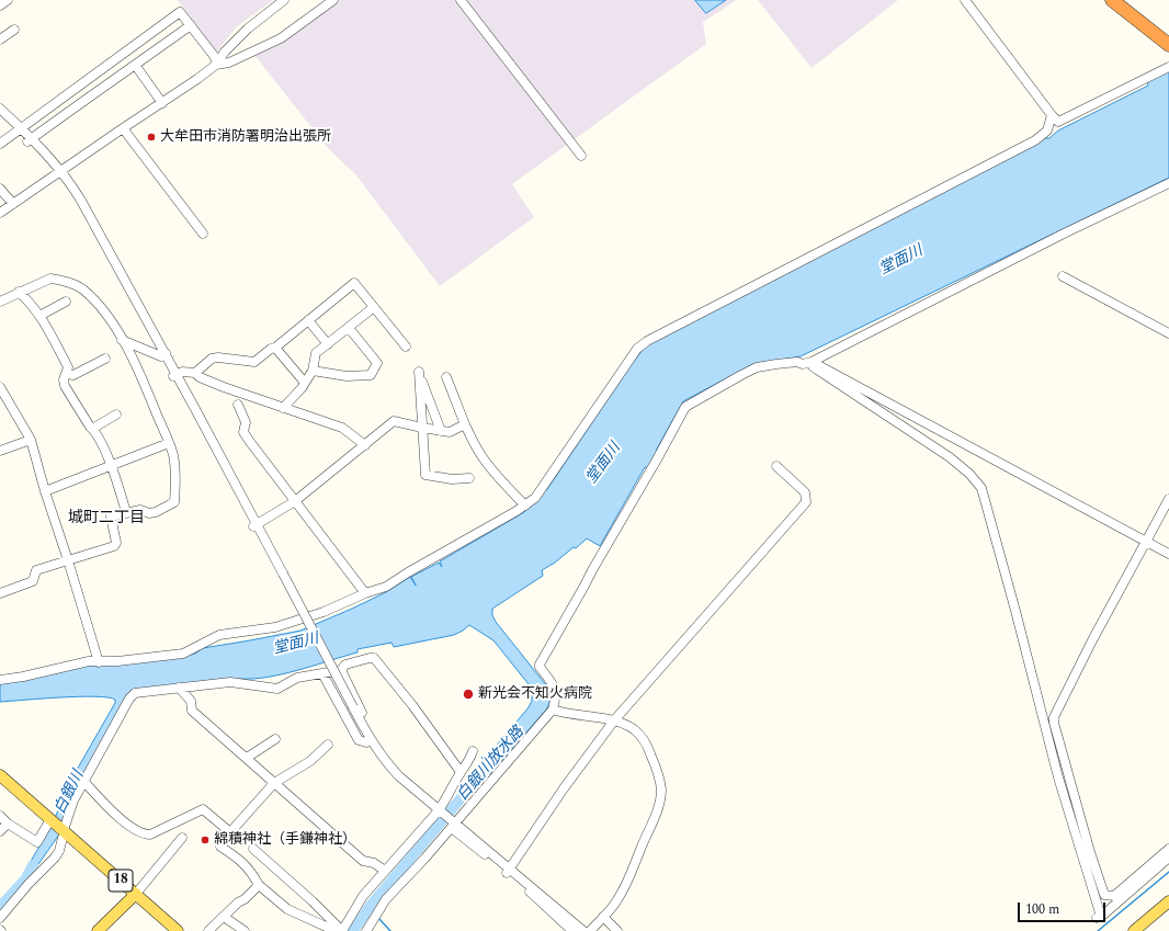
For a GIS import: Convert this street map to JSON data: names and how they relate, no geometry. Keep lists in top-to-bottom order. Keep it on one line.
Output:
{"streets":{"main road":["18"]},"districts":["城町二丁目"],"water":["堂面川","白銀川放水路","白銀川"],"places":["大牟田市消防署明治出張所","新光会不知火病院","綿積神社（手鎌神社）"],"scale_bar":"100 m"}
